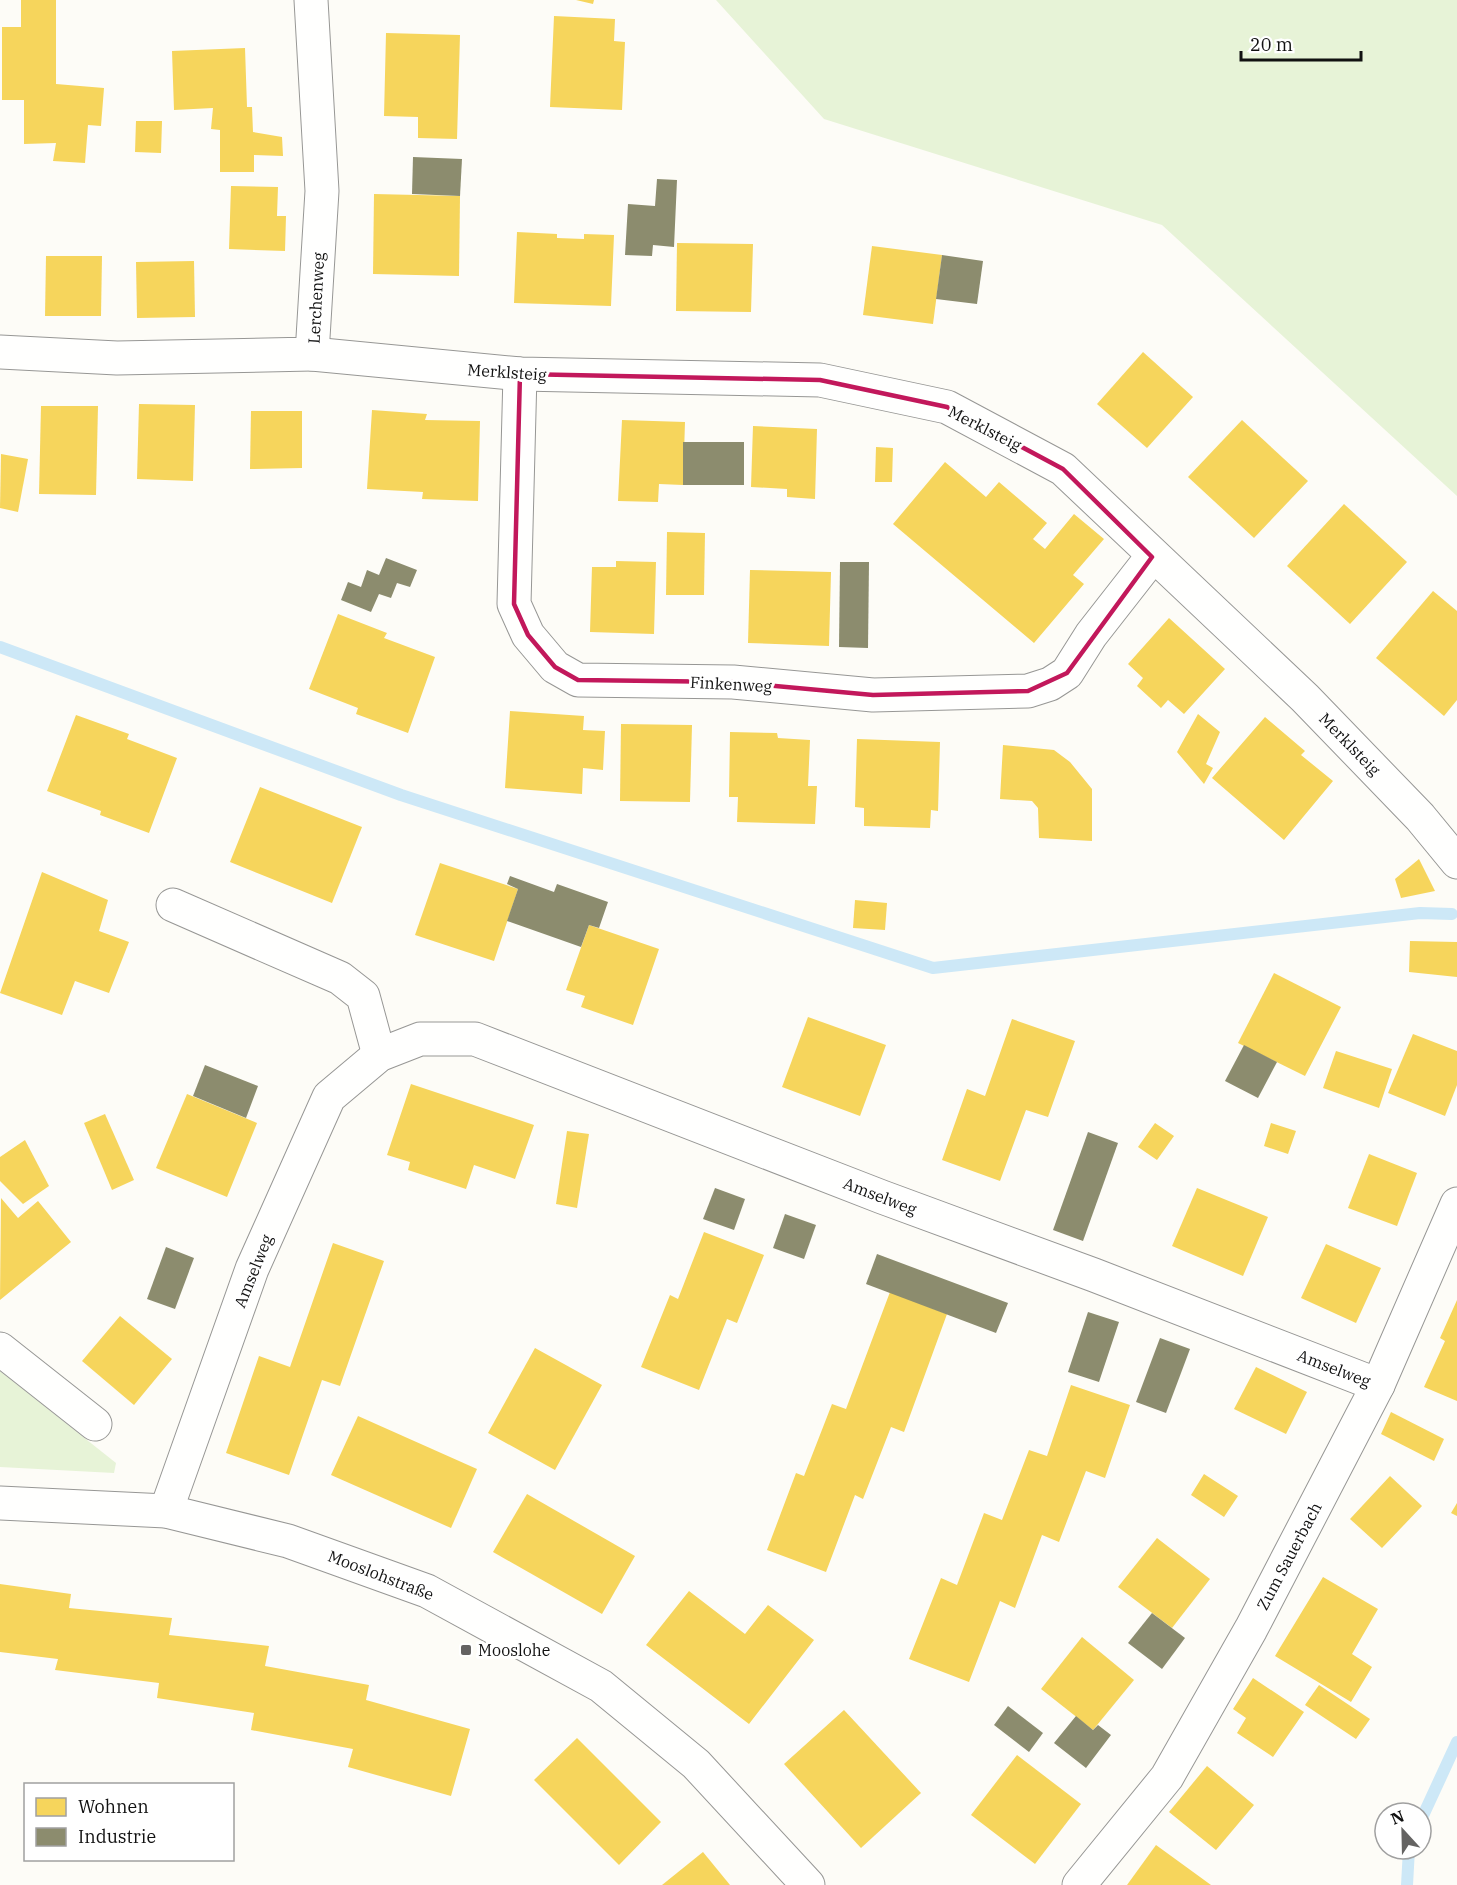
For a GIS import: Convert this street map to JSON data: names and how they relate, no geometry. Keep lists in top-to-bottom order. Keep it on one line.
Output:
{"streets":{"street":["Lerchenweg","Merklsteig","Finkenweg","Amselweg","Zum Sauerbach","Mooslohstraße"]},"crossings":[["Lerchenweg","Merklsteig"],["Merklsteig","Finkenweg"],["Amselweg","Zum Sauerbach"],["Amselweg","Mooslohstraße"]],"places":{"transit":["Mooslohe"]},"legend":["Wohnen","Industrie"],"scale_bar":"20 m","north":"top"}
